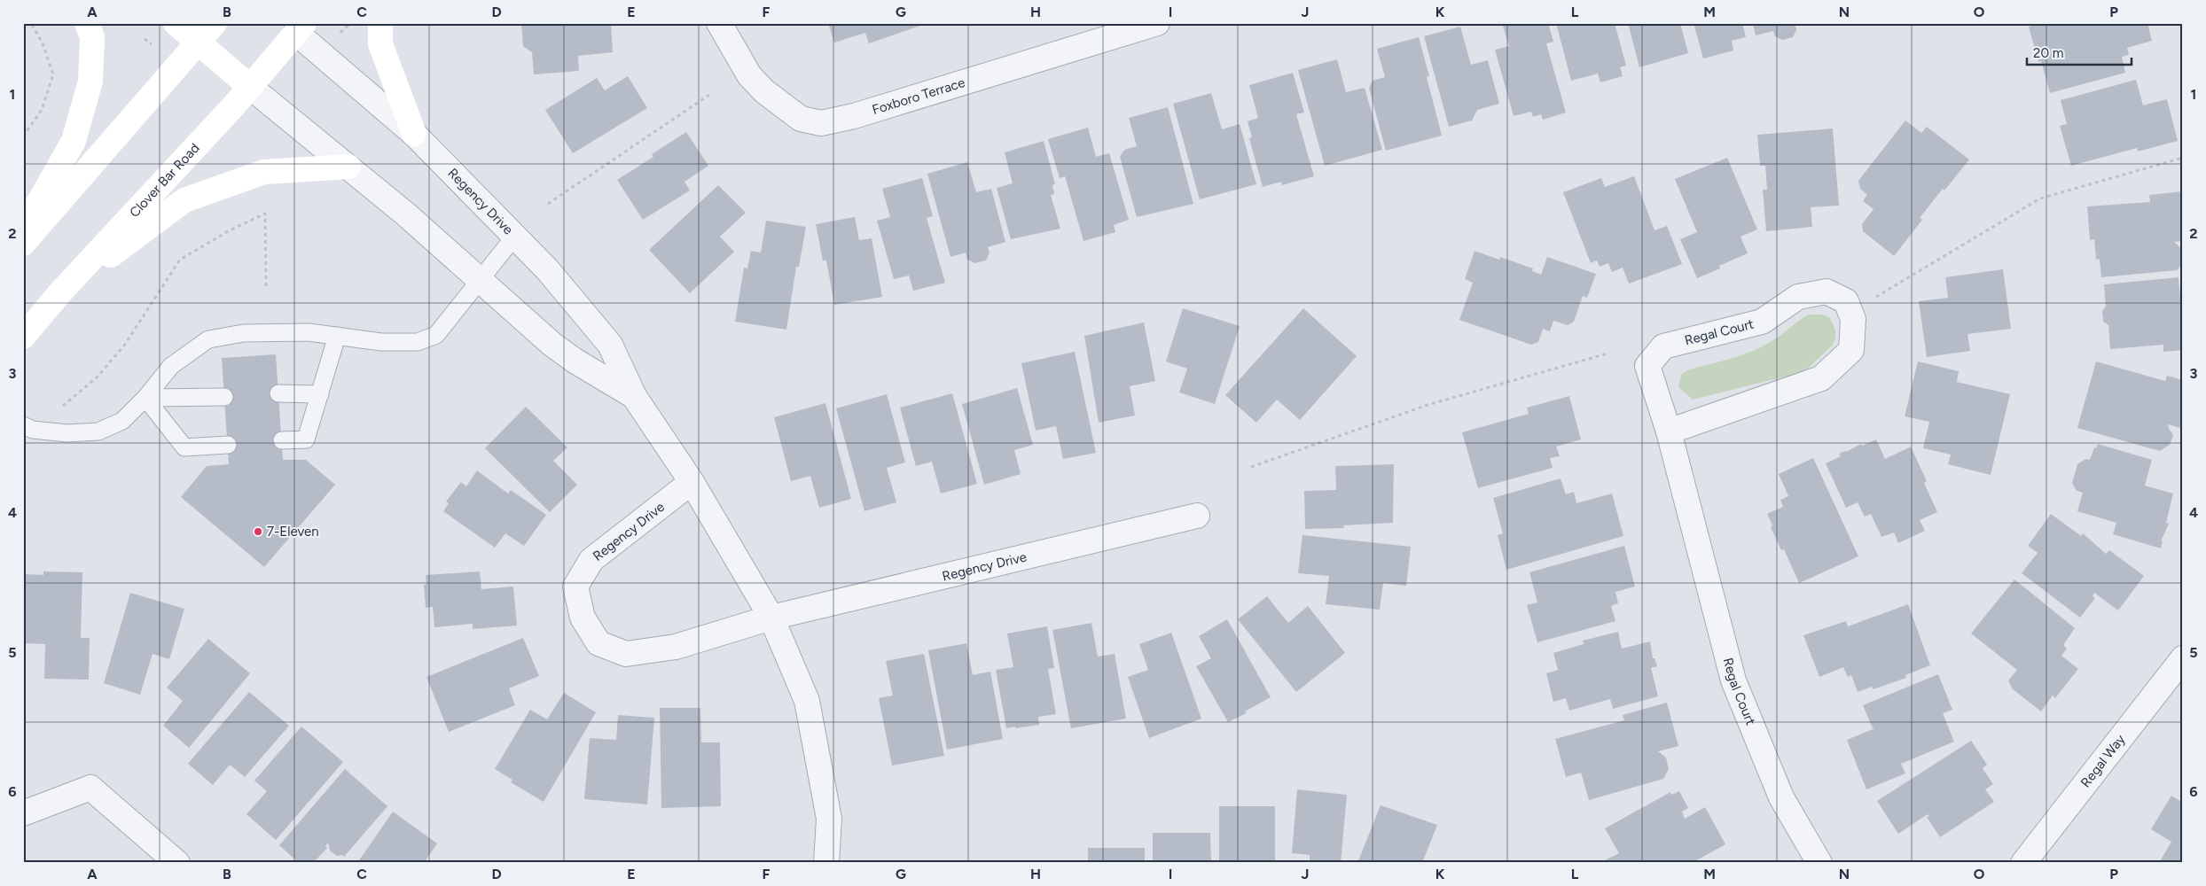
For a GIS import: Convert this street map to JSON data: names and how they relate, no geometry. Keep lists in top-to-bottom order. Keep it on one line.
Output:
{"streets":{"main road":["Clover Bar Road"],"street":["Foxboro Terrace","Regency Drive","Regal Court","Regal Way"]},"crossings":[["Clover Bar Road","Regency Drive"]],"places":["7-Eleven"],"scale_bar":"20 m","grid":{"columns":["A","B","C","D","E","F","G","H","I","J","K","L","M","N","O","P"],"rows":["1","2","3","4","5","6"]}}
